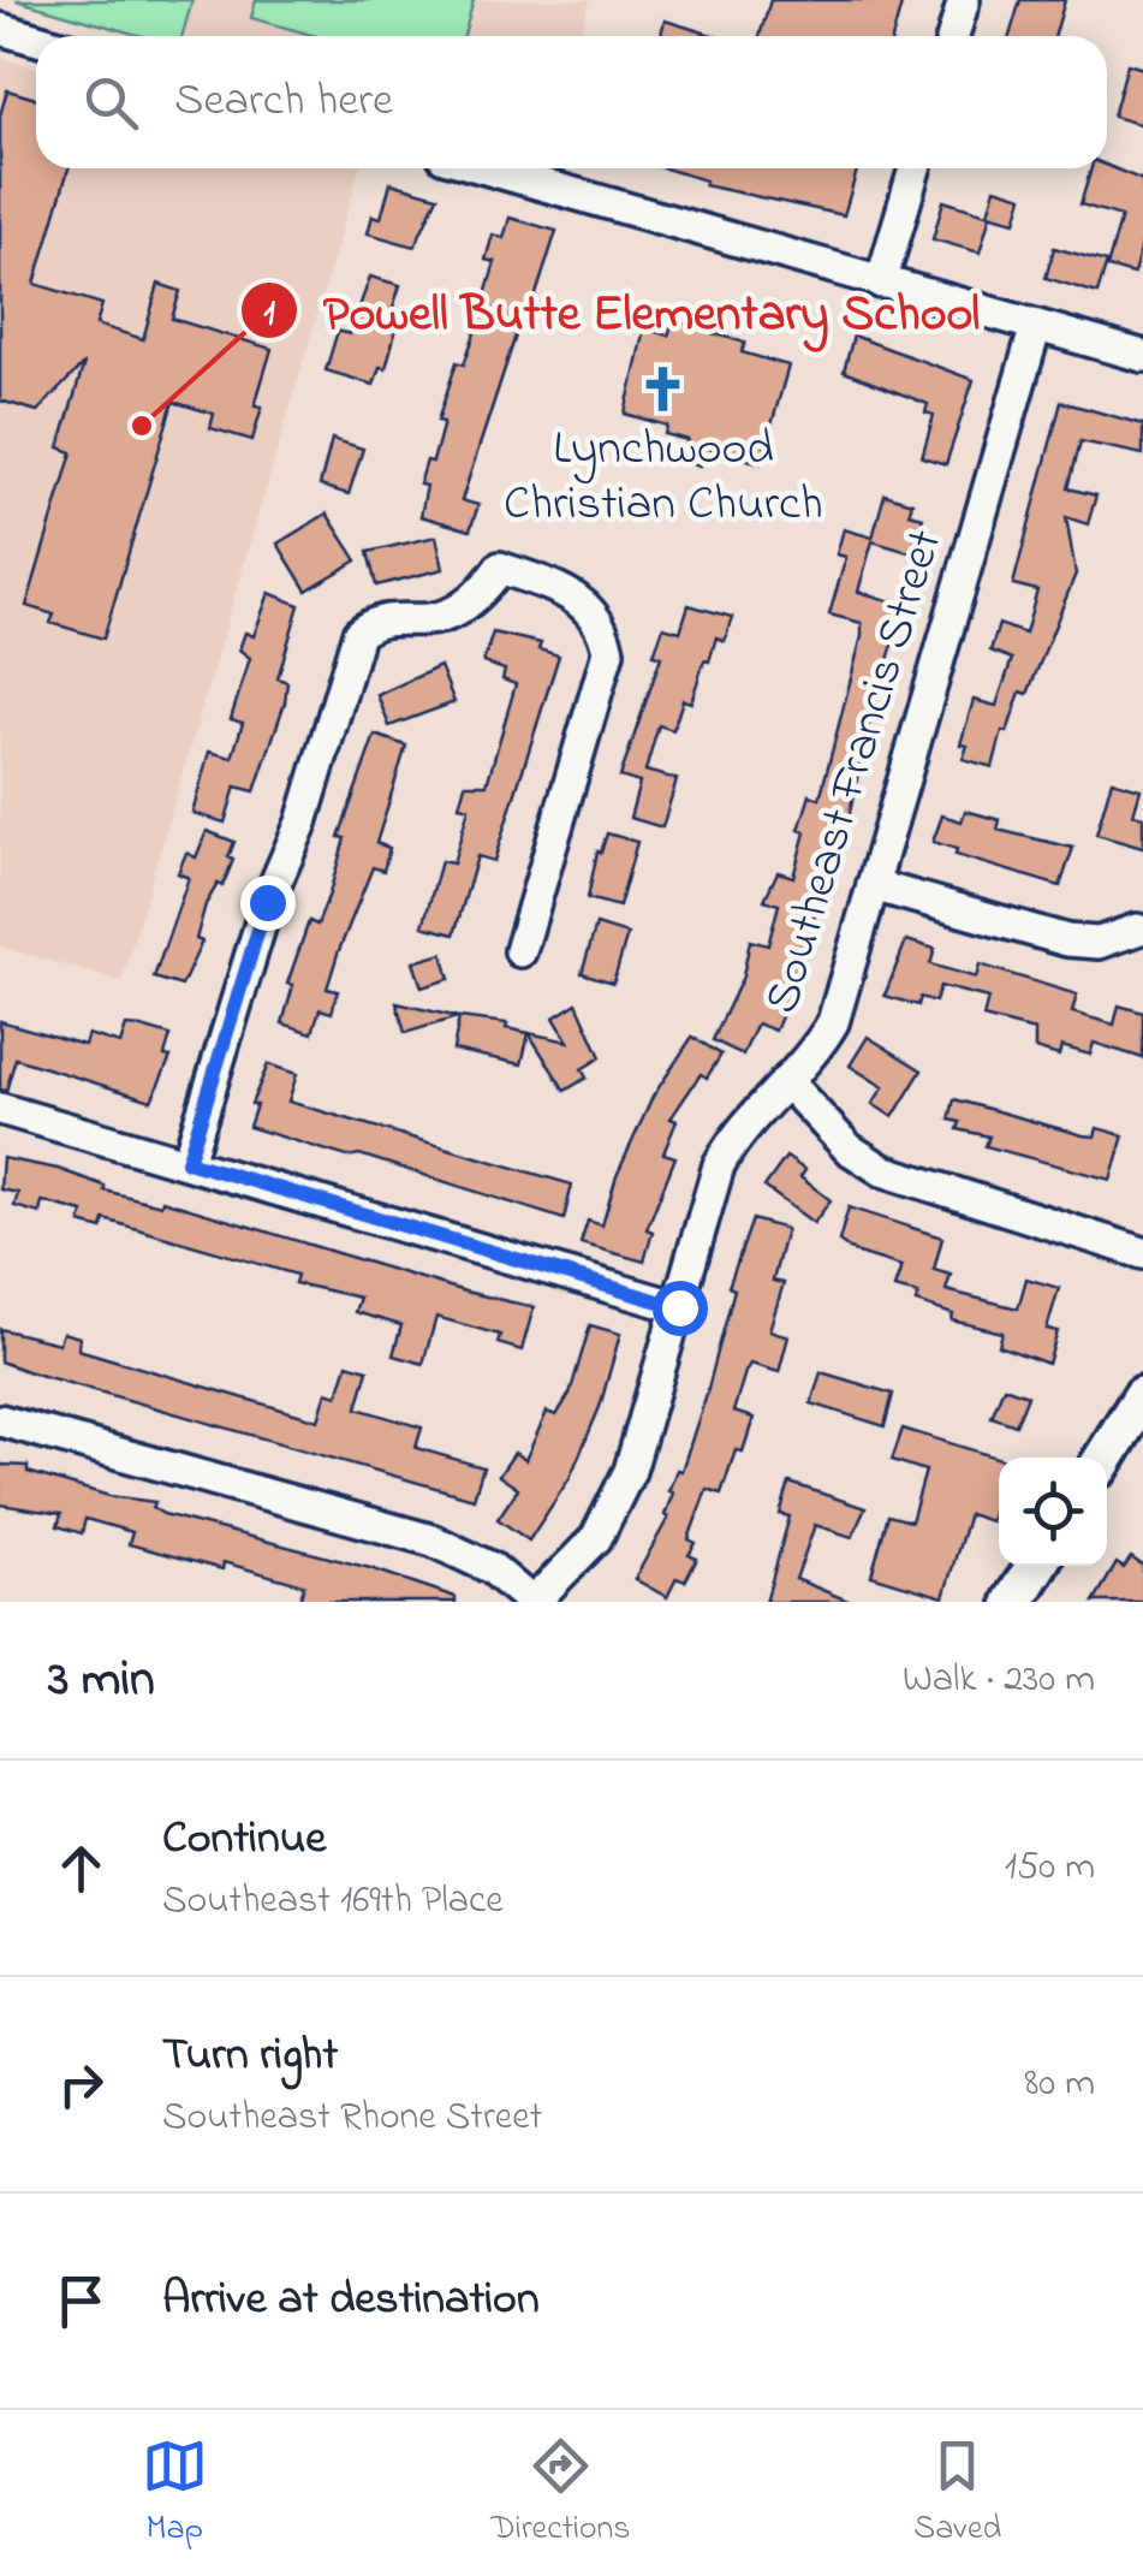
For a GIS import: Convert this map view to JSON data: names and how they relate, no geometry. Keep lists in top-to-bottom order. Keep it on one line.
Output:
{"streets":{"street":["Southeast Francis Street"]},"places":{"church":["Lynchwood Christian Church"],"other":["Powell Butte Elementary School"]},"page":{"search":"Search here","heading":["3 min","Walk · 230 m"],"list":[["Continue","Southeast 169th Place","150 m"],["Turn right","Southeast Rhone Street","80 m"],"Arrive at destination"],"nav":["Map","Directions","Saved"]}}
